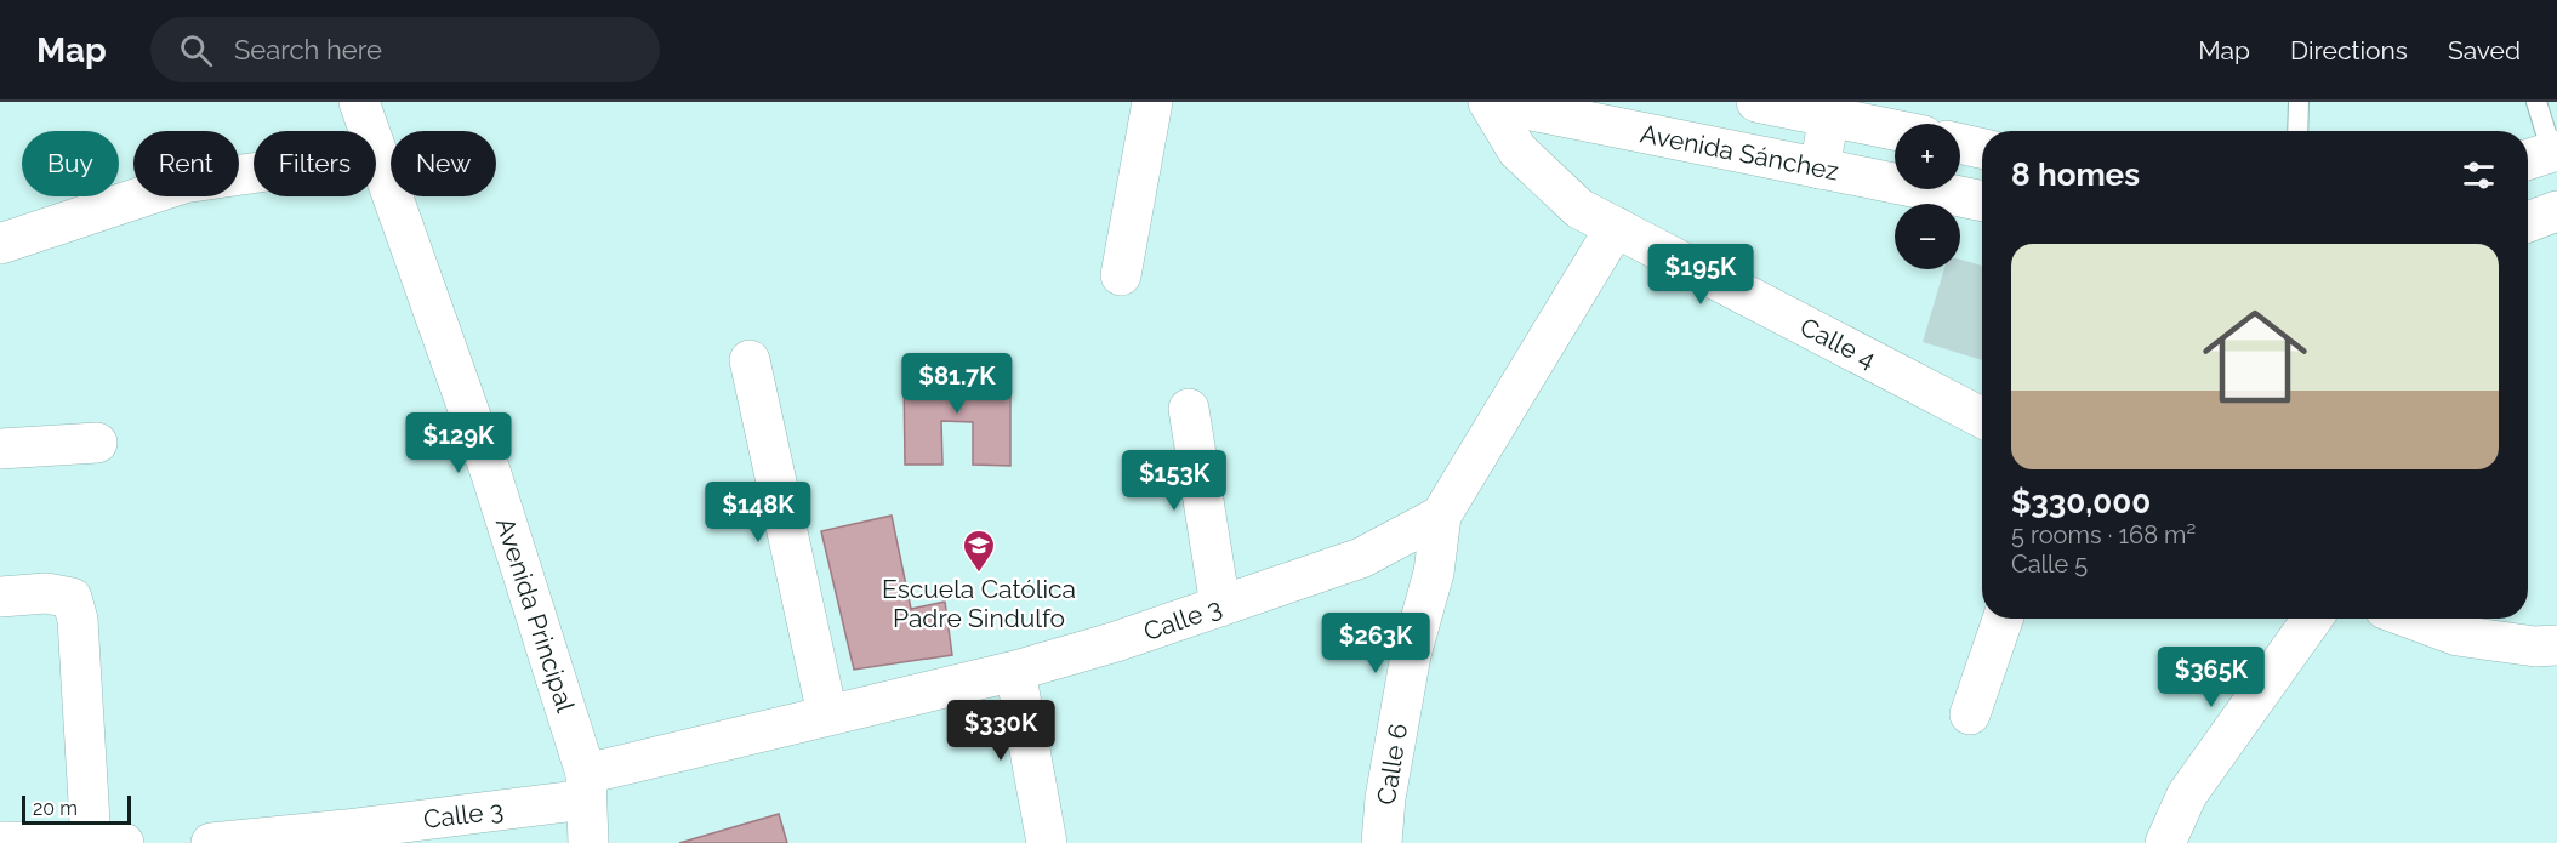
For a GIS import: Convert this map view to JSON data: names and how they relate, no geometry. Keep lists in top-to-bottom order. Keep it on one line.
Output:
{"streets":{"street":["Avenida Sánchez","Calle 4","Avenida Principal","Calle 3","Calle 6"]},"crossings":[["Avenida Sánchez","Calle 4"],["Avenida Principal","Calle 3"],["Calle 3","Calle 6"]],"places":{"school or university":["Escuela Católica Padre Sindulfo"]},"scale_bar":"20 m","page":{"header":"Map","search":"Search here","nav":["Map","Directions","Saved"],"map_buttons":["+","−"],"chip":["Buy","Rent","Filters","New"],"heading":"8 homes","list":[{"name":"$330,000","note":"5 rooms · 168 m² · Calle 5"}],"price":["$195K","$81.7K","$129K","$153K","$148K","$263K","$365K","$330K"],"scale":"20 m"}}
